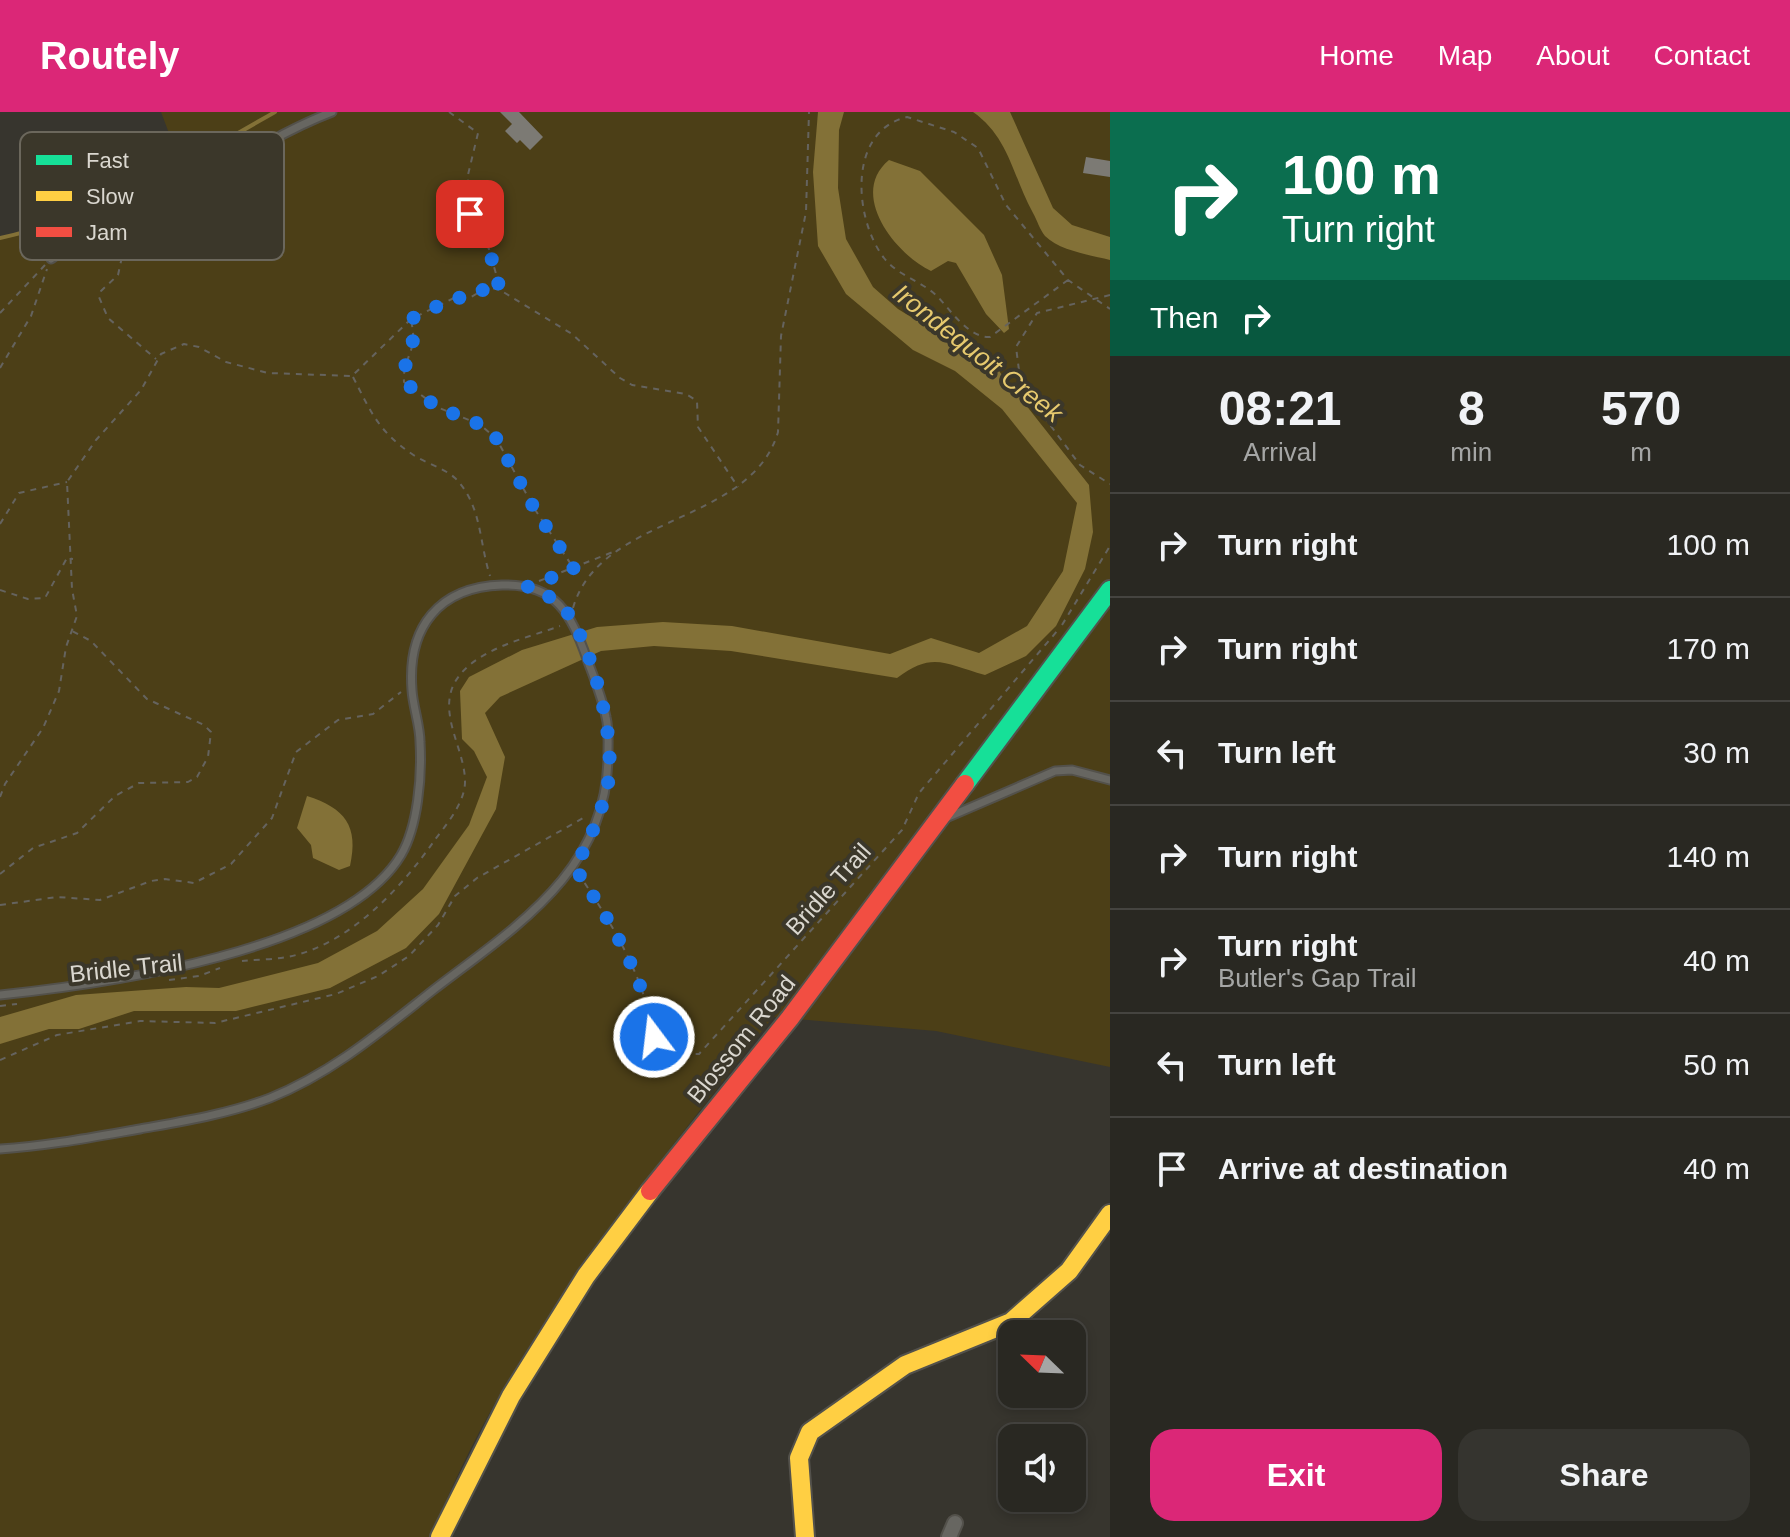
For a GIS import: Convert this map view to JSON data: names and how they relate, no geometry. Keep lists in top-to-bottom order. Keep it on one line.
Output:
{"streets":{"street":["Blossom Road"],"path":["Bridle Trail"]},"water":["Irondequoit Creek"],"legend":["Fast","Slow","Jam"],"north":"top left","page":{"header":"Routely","nav":["Home","Map","About","Contact"],"turn":["100 m","Turn right"],"then":"Then","eta":["08:21","Arrival","8","min","570","m"],"list":[{"name":"Turn right","value":"100 m"},{"name":"Turn right","value":"170 m"},{"name":"Turn left","value":"30 m"},{"name":"Turn right","value":"140 m"},{"name":"Turn right","note":"Butler's Gap Trail","value":"40 m"},{"name":"Turn left","value":"50 m"},{"name":"Arrive at destination","value":"40 m"}],"buttons":["Exit","Share"]}}
